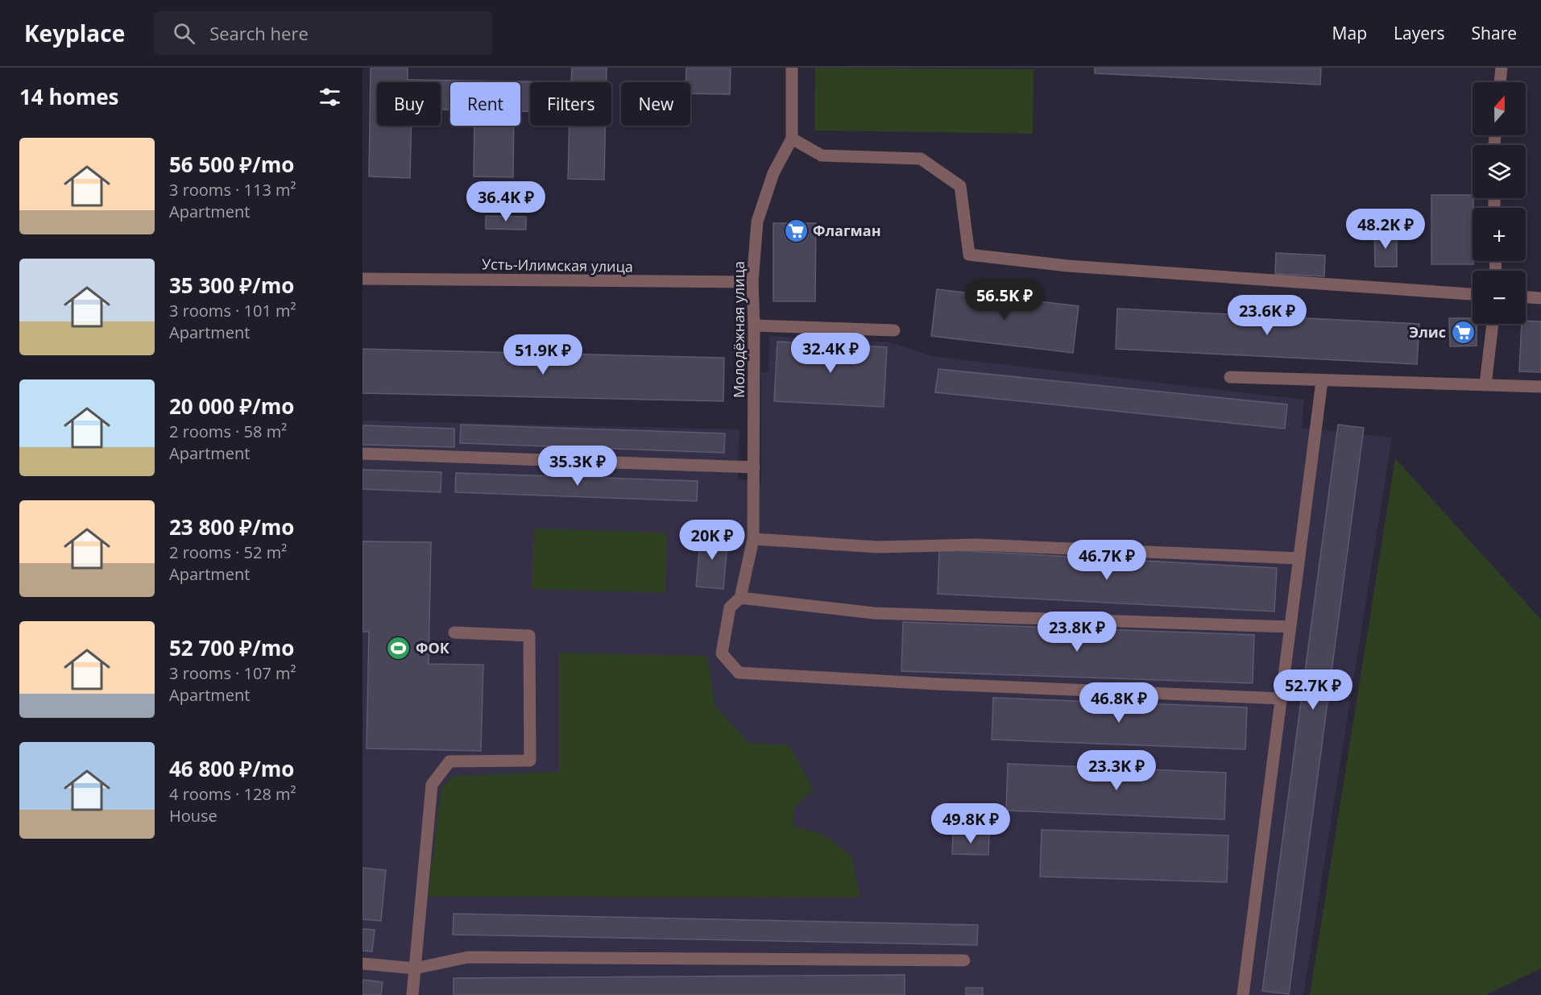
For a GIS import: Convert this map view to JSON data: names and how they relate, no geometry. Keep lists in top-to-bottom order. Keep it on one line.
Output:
{"streets":{"street":["Усть-Илимская улица","Молодёжная улица"]},"crossings":[["Усть-Илимская улица","Молодёжная улица"]],"places":{"supermarket":["Флагман","Элис"],"sports":["ФОК"]},"north":"top","page":{"header":"Keyplace","search":"Search here","nav":["Map","Layers","Share"],"heading":"14 homes","map_buttons":["+","−"],"chip":["Buy","Rent","Filters","New"],"list":[{"name":"56 500 ₽/mo","note":"3 rooms · 113 m² · Apartment"},{"name":"35 300 ₽/mo","note":"3 rooms · 101 m² · Apartment"},{"name":"20 000 ₽/mo","note":"2 rooms · 58 m² · Apartment"},{"name":"23 800 ₽/mo","note":"2 rooms · 52 m² · Apartment"},{"name":"52 700 ₽/mo","note":"3 rooms · 107 m² · Apartment"},{"name":"46 800 ₽/mo","note":"4 rooms · 128 m² · House"}],"price":["36.4K ₽","48.2K ₽","56.5K ₽","23.6K ₽","32.4K ₽","51.9K ₽","35.3K ₽","20K ₽","46.7K ₽","23.8K ₽","52.7K ₽","46.8K ₽","23.3K ₽","49.8K ₽"]}}
